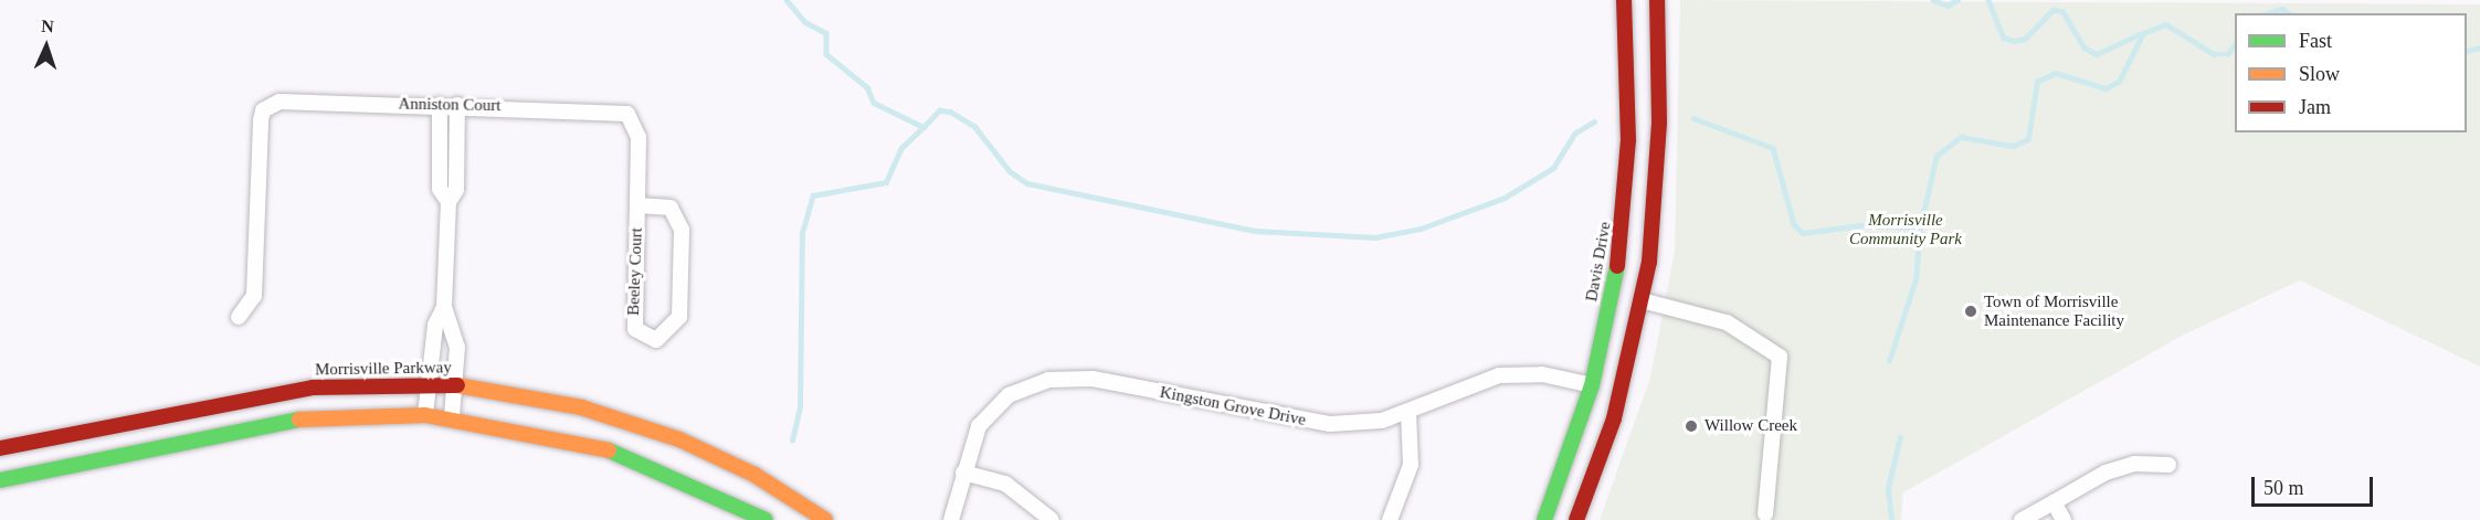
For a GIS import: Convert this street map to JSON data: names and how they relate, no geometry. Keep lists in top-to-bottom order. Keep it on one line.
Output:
{"streets":{"main road":["Davis Drive","Morrisville Parkway"],"street":["Anniston Court","Beeley Court","Kingston Grove Drive"]},"crossings":[["Anniston Court","Beeley Court"],["Davis Drive","Kingston Grove Drive"]],"parks":["Morrisville Community Park"],"places":["Town of Morrisville Maintenance Facility","Willow Creek"],"legend":["Fast","Slow","Jam"],"scale_bar":"50 m","north":"top"}
